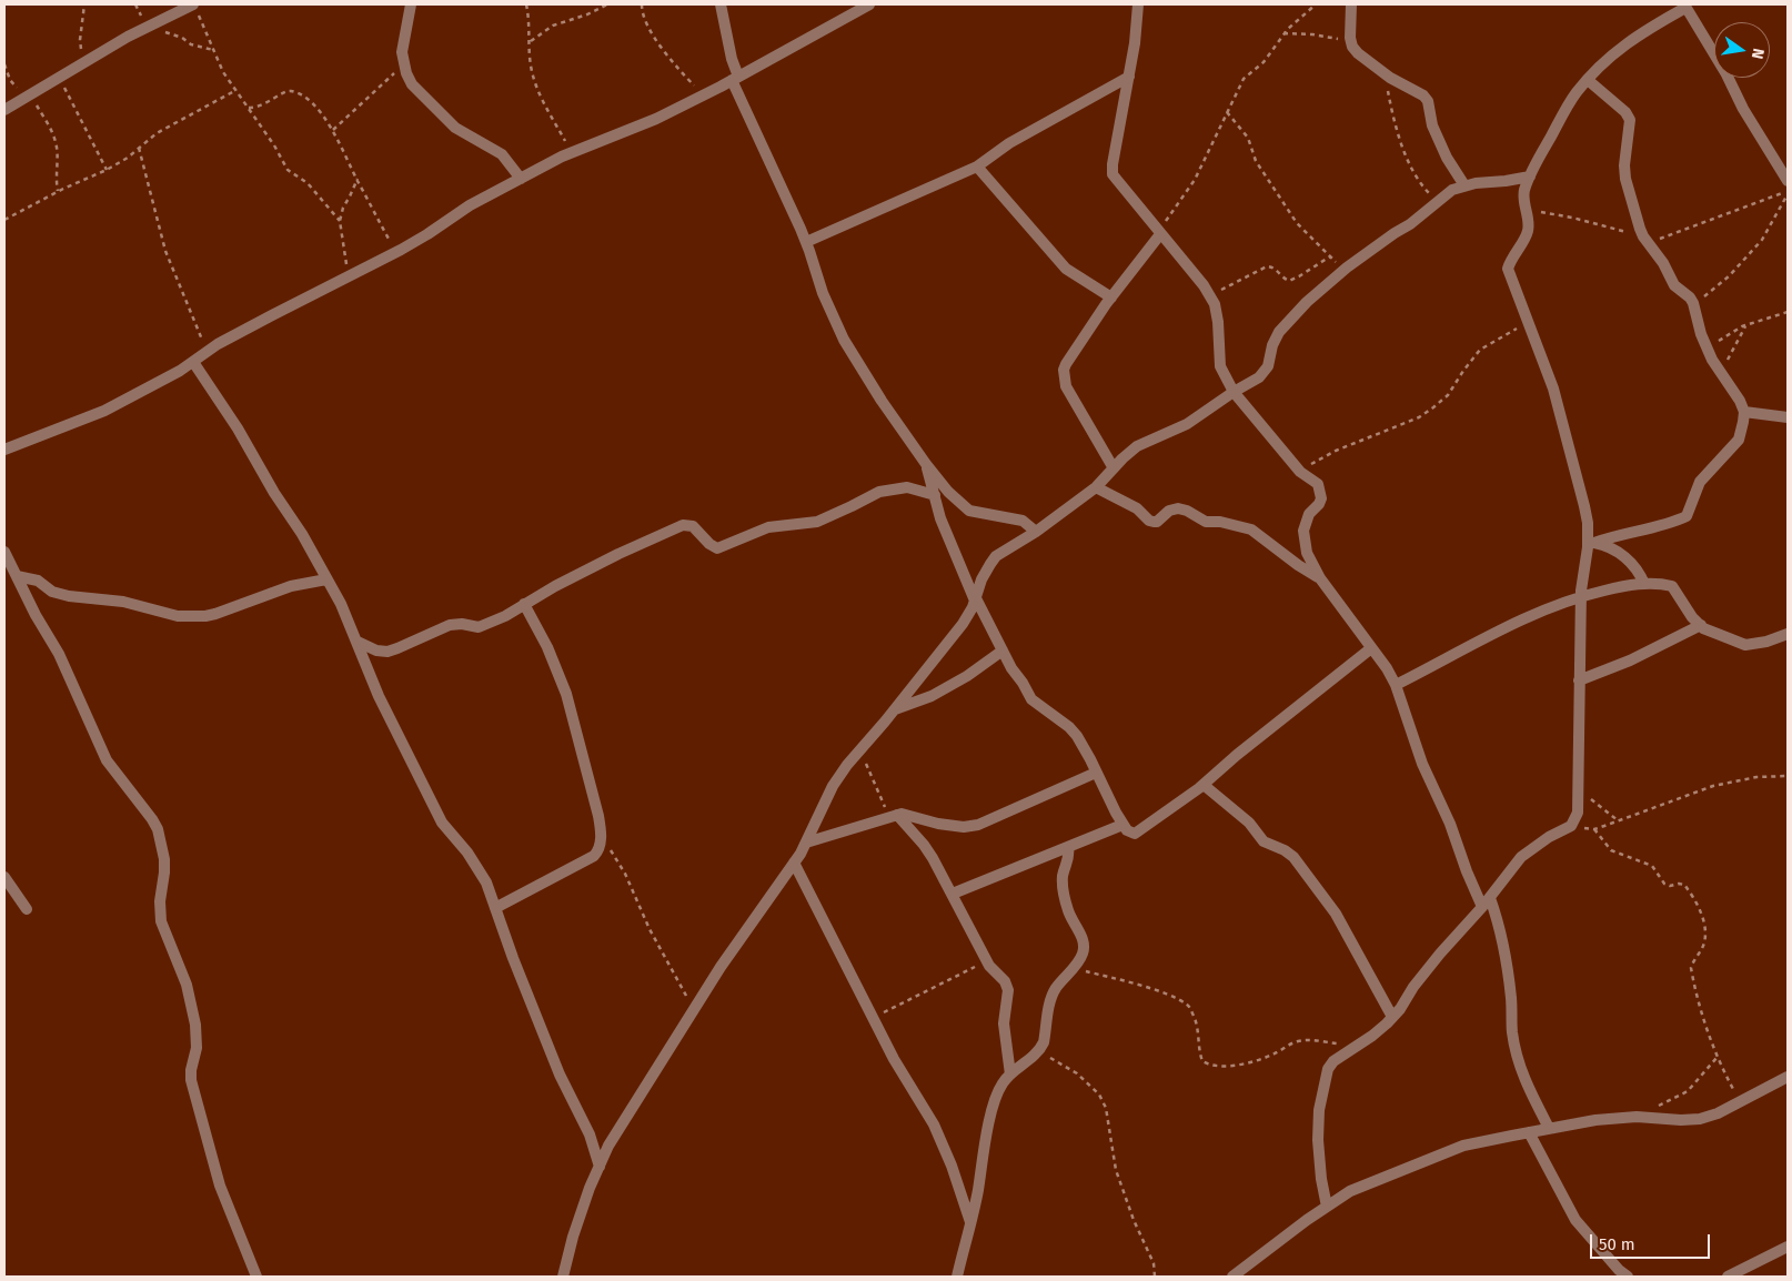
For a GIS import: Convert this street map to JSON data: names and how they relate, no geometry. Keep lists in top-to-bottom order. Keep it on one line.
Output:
{"scale_bar":"50 m","north":"right"}
